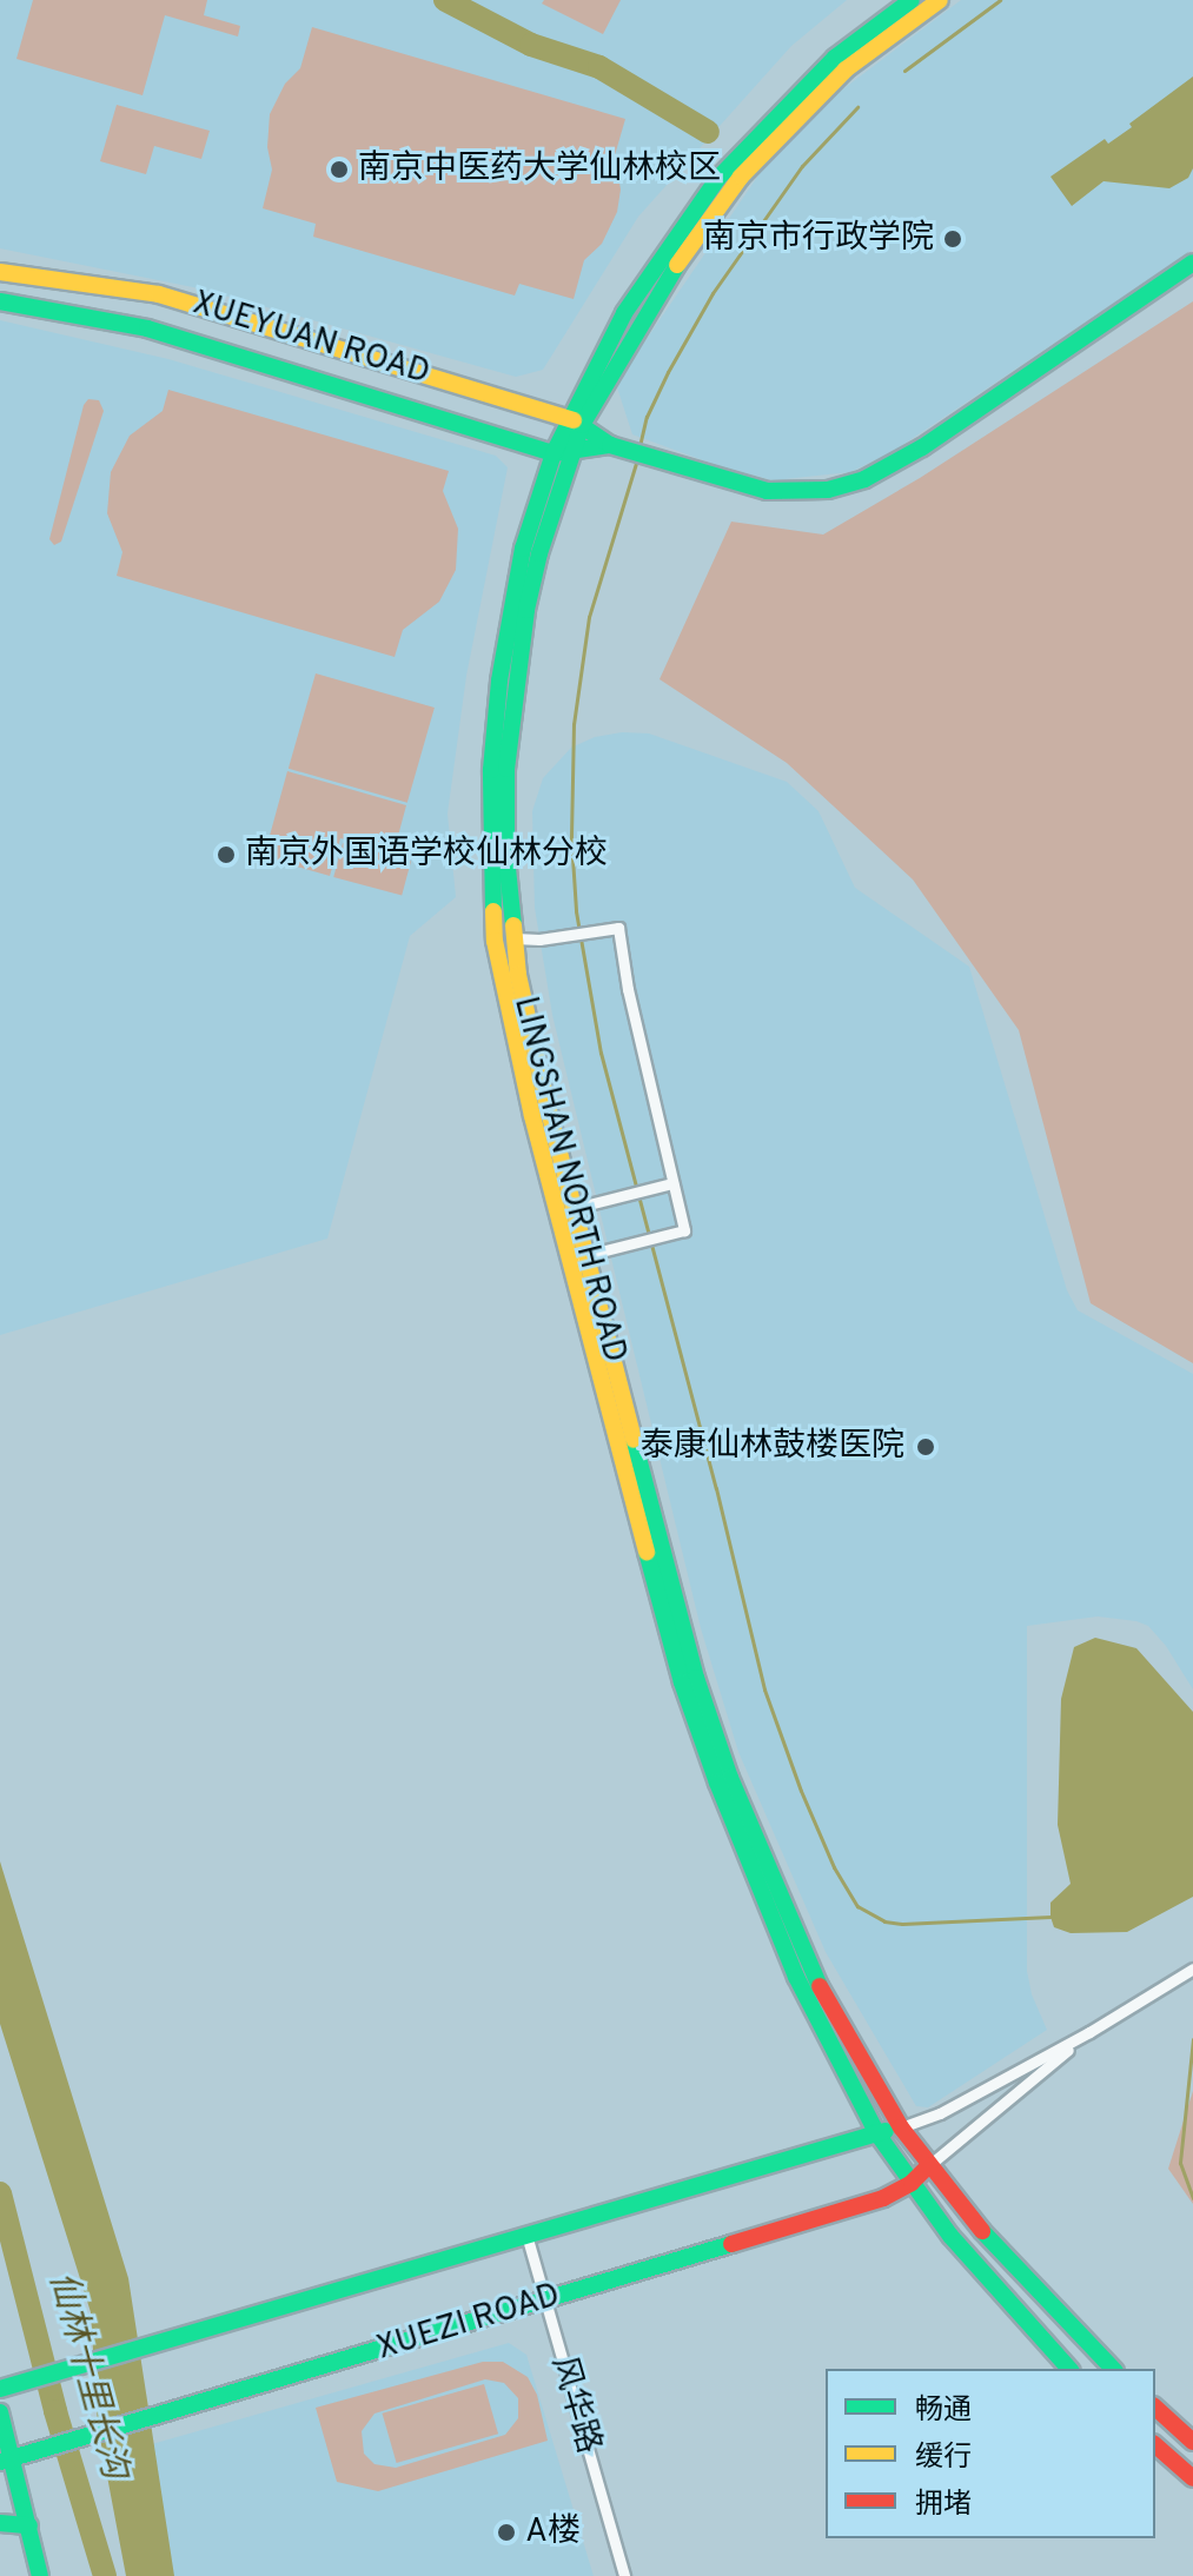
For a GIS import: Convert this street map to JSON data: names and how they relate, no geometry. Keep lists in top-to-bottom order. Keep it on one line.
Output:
{"streets":{"main road":["XUEYUAN ROAD","LINGSHAN NORTH ROAD","XUEZI ROAD"],"street":["风华路"]},"crossings":[["XUEYUAN ROAD","LINGSHAN NORTH ROAD"],["LINGSHAN NORTH ROAD","XUEZI ROAD"],["XUEZI ROAD","风华路"]],"water":["仙林十里长沟"],"places":["南京中医药大学仙林校区","南京市行政学院","南京外国语学校仙林分校","泰康仙林鼓楼医院","A楼"],"legend":["畅通","缓行","拥堵"]}
